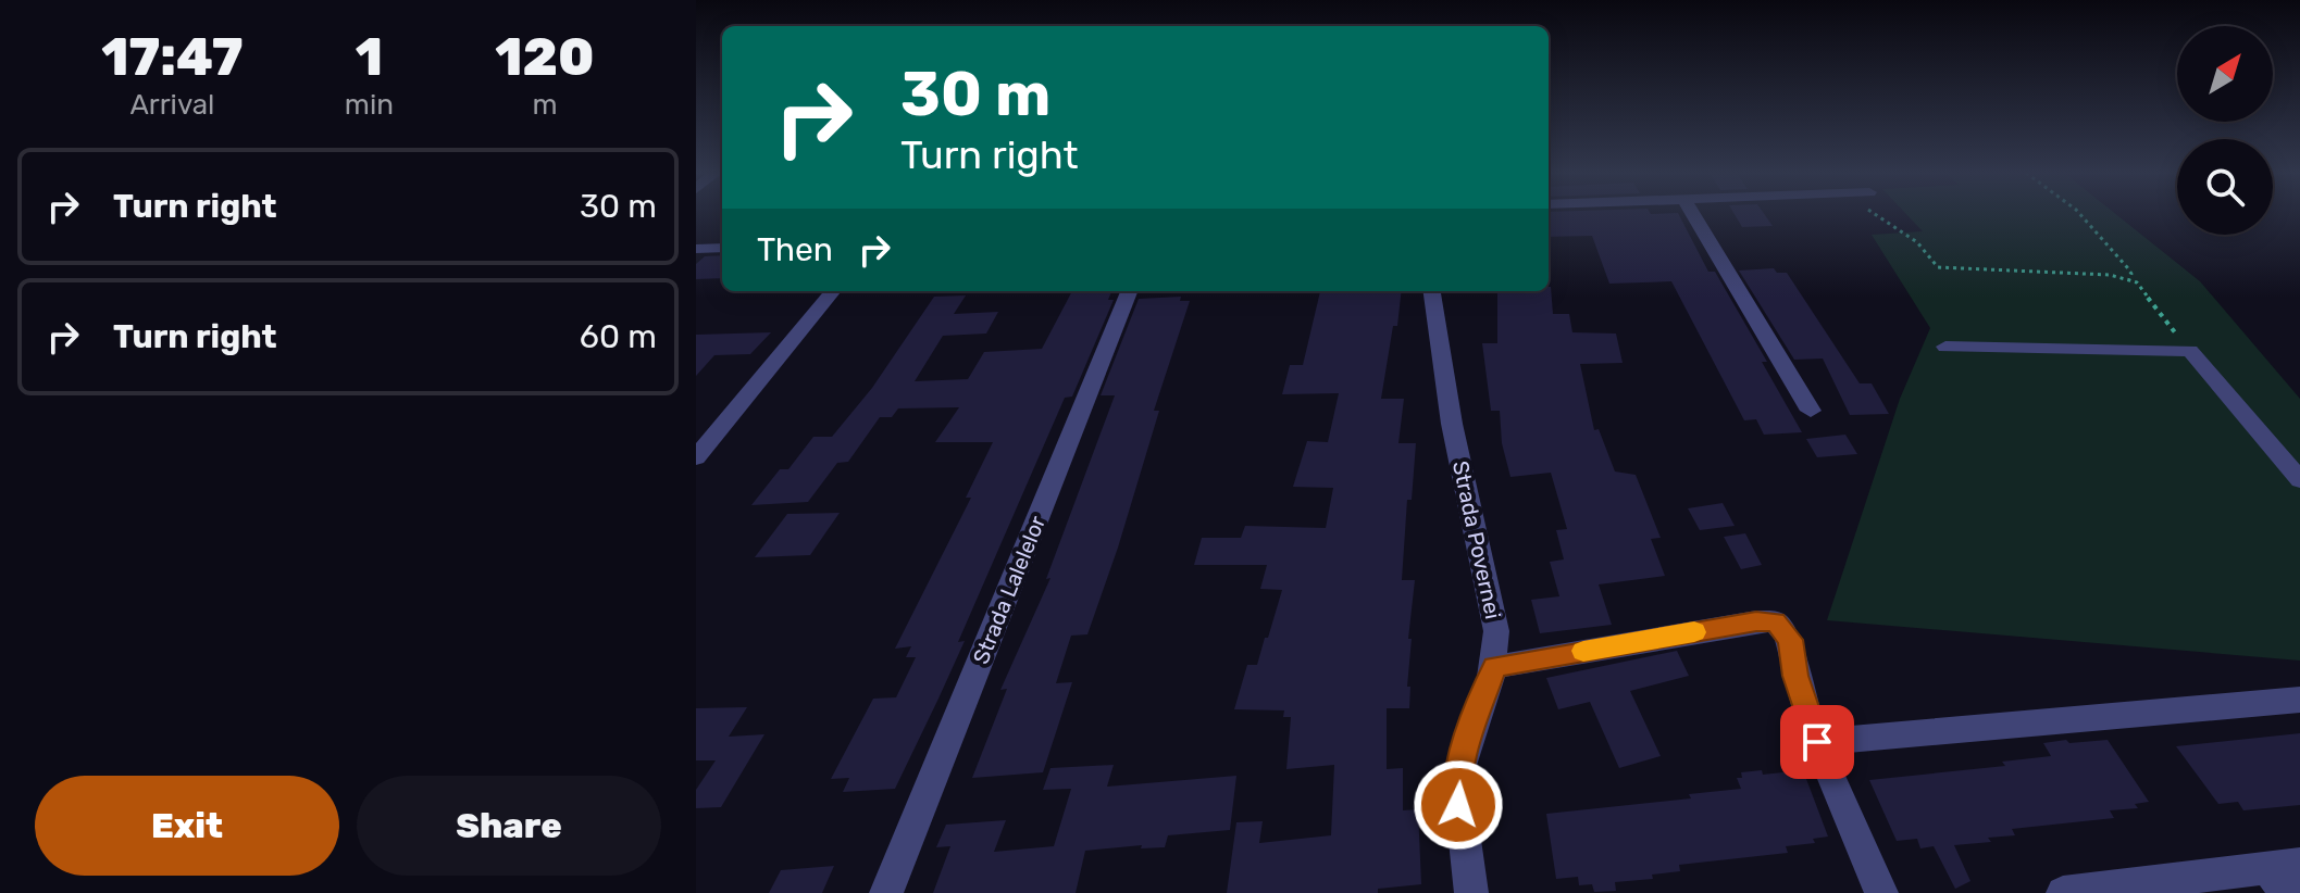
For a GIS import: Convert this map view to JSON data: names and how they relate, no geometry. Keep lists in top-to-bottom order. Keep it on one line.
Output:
{"streets":{"street":["Strada Povernei","Strada Lalelelor"]},"north":"top right","page":{"eta":["17:47","Arrival","1","min","120","m"],"turn":["30 m","Turn right"],"list":[{"name":"Turn right","value":"30 m"},{"name":"Turn right","value":"60 m"}],"then":"Then","buttons":["Exit","Share"]}}
